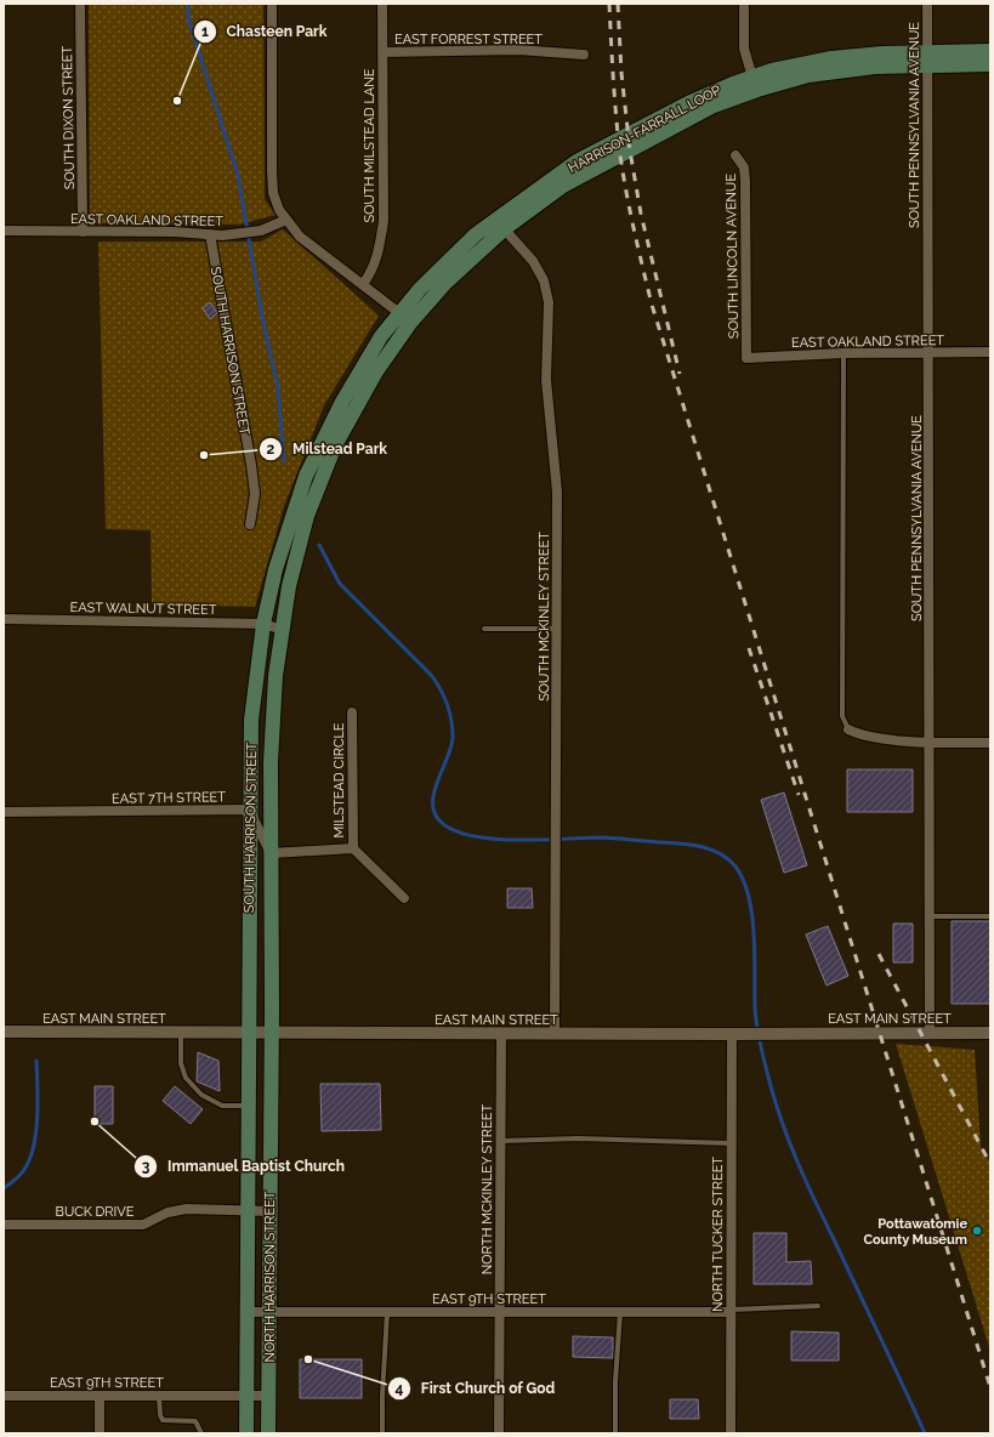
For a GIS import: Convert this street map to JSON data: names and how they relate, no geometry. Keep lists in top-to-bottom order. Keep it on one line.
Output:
{"streets":{"main road":["HARRISON-FARRALL LOOP","SOUTH HARRISON STREET","NORTH HARRISON STREET"],"street":["EAST FORREST STREET","SOUTH DIXON STREET","SOUTH PENNSYLVANIA AVENUE","SOUTH MILSTEAD LANE","EAST OAKLAND STREET","SOUTH LINCOLN AVENUE","EAST WALNUT STREET","SOUTH MCKINLEY STREET","MILSTEAD CIRCLE","EAST 7TH STREET","EAST MAIN STREET","NORTH MCKINLEY STREET","BUCK DRIVE","NORTH TUCKER STREET","EAST 9TH STREET"]},"crossings":[["EAST FORREST STREET","SOUTH MILSTEAD LANE"],["SOUTH DIXON STREET","EAST OAKLAND STREET"],["SOUTH PENNSYLVANIA AVENUE","HARRISON-FARRALL LOOP"],["SOUTH PENNSYLVANIA AVENUE","EAST OAKLAND STREET"],["SOUTH PENNSYLVANIA AVENUE","EAST MAIN STREET"],["HARRISON-FARRALL LOOP","SOUTH HARRISON STREET"],["HARRISON-FARRALL LOOP","EAST WALNUT STREET"],["HARRISON-FARRALL LOOP","SOUTH MCKINLEY STREET"],["EAST OAKLAND STREET","SOUTH LINCOLN AVENUE"],["EAST OAKLAND STREET","SOUTH HARRISON STREET"],["SOUTH HARRISON STREET","EAST WALNUT STREET"],["SOUTH HARRISON STREET","EAST 7TH STREET"],["SOUTH HARRISON STREET","EAST MAIN STREET"],["SOUTH HARRISON STREET","NORTH HARRISON STREET"],["SOUTH MCKINLEY STREET","EAST MAIN STREET"],["EAST MAIN STREET","NORTH MCKINLEY STREET"],["EAST MAIN STREET","NORTH TUCKER STREET"],["EAST MAIN STREET","NORTH HARRISON STREET"],["NORTH MCKINLEY STREET","EAST 9TH STREET"],["BUCK DRIVE","NORTH HARRISON STREET"],["NORTH TUCKER STREET","EAST 9TH STREET"],["NORTH HARRISON STREET","EAST 9TH STREET"]],"places":["Chasteen Park","Milstead Park","Immanuel Baptist Church","Pottawatomie County Museum","First Church of God"]}
